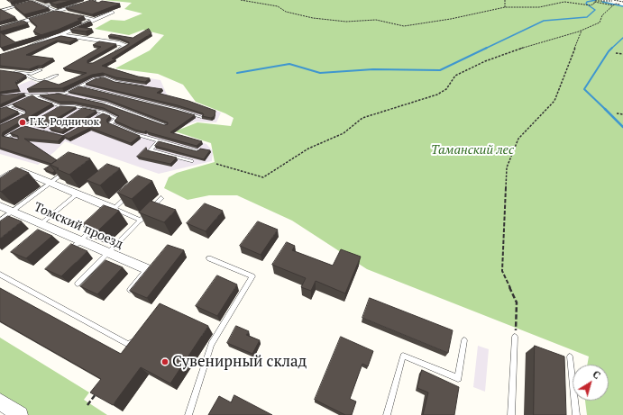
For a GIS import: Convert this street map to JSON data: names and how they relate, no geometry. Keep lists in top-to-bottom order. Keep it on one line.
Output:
{"streets":{"street":["Томский проезд"]},"parks":["Таманский лес"],"places":["Г.К. Родничок","Сувенирный склад"],"north":"top right"}
